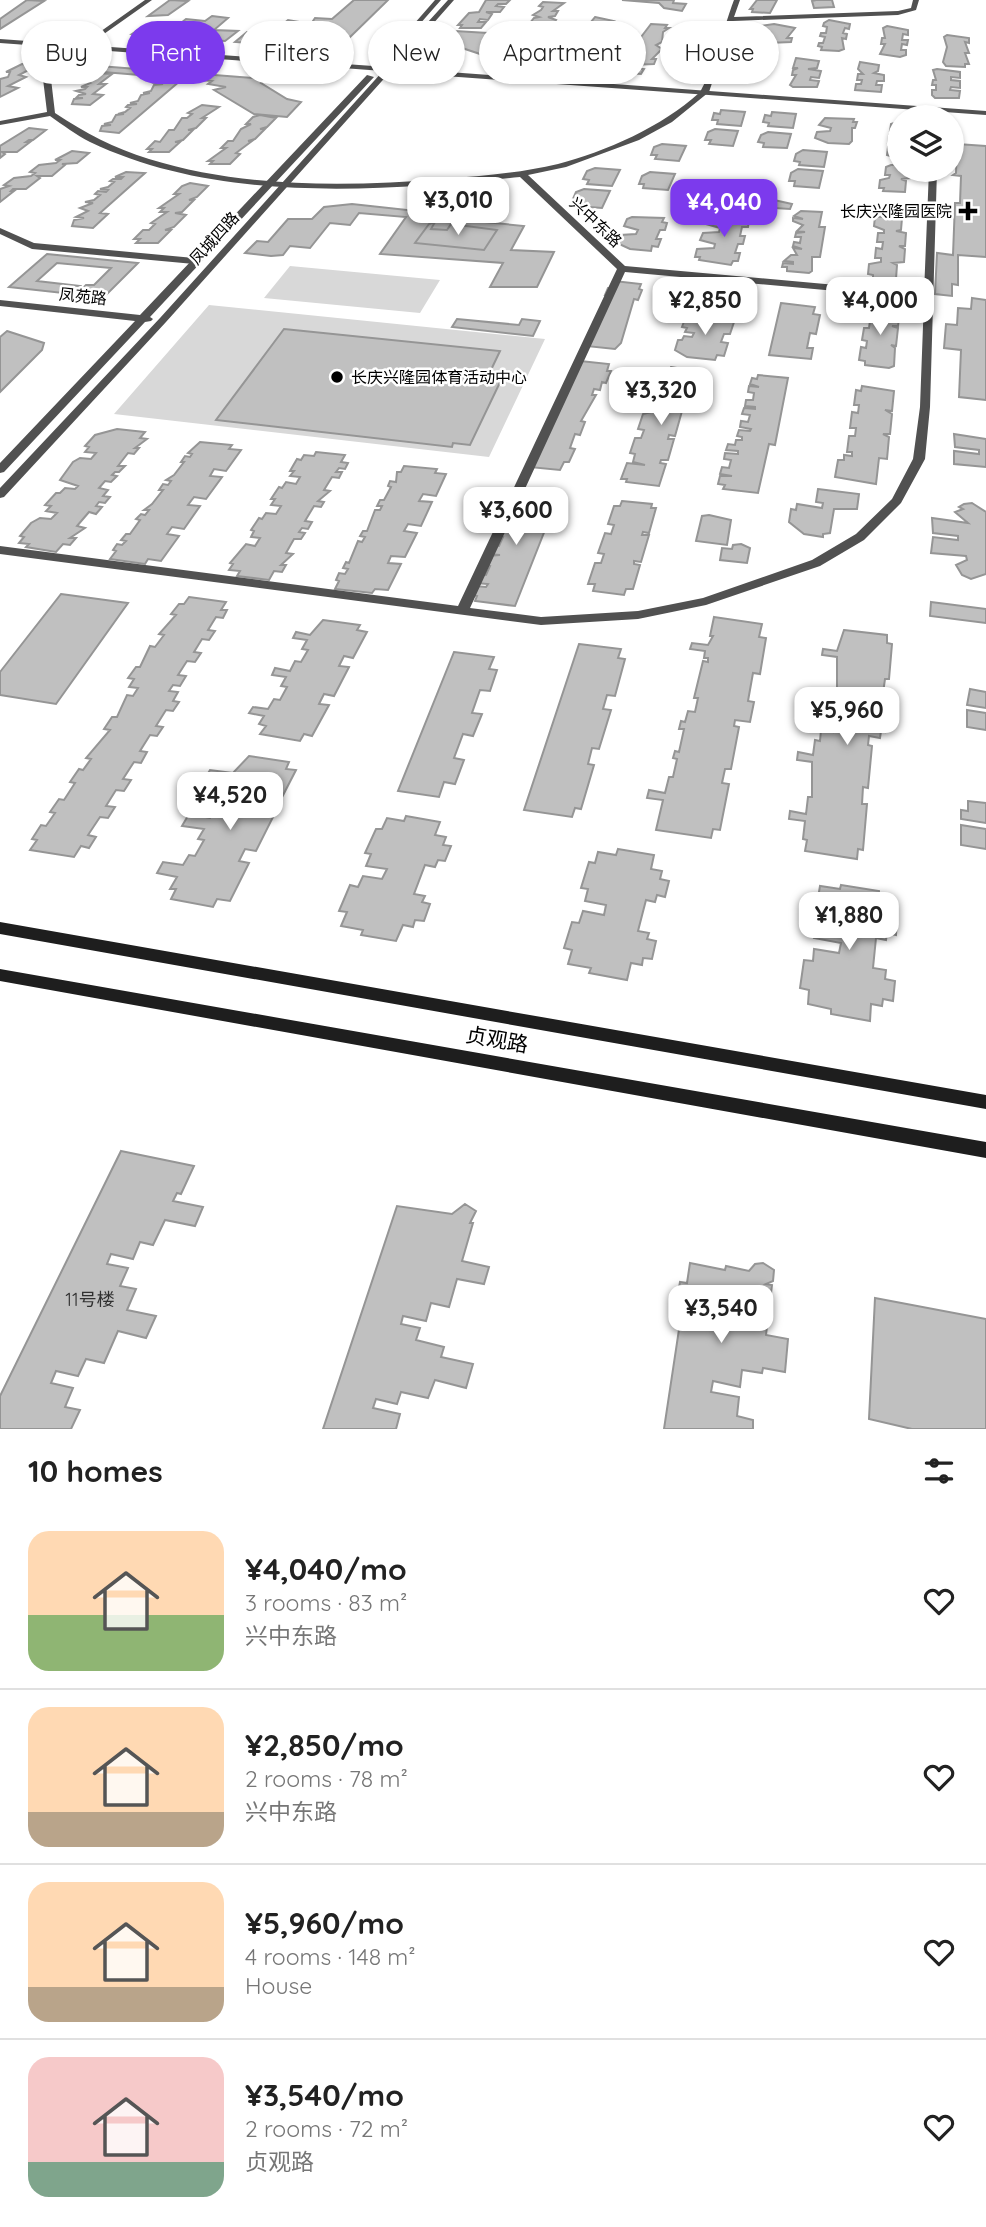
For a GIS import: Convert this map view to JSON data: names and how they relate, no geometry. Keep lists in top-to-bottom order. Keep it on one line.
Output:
{"streets":{"main road":["贞观路"],"street":["兴中东路","凤城四路","凤苑路"]},"crossings":[["凤城四路","凤苑路"]],"places":{"health":["长庆兴隆园医院"],"other":["长庆兴隆园体育活动中心"]},"house_numbers":["11号楼"],"page":{"chip":["Buy","Rent","Filters","New","Apartment","House"],"price":["¥3,010","¥4,040","¥2,850","¥4,000","¥3,320","¥3,600","¥5,960","¥4,520","¥1,880","¥3,540"],"heading":"10 homes","list":[{"name":"¥4,040/mo","note":"3 rooms · 83 m² · 兴中东路"},{"name":"¥2,850/mo","note":"2 rooms · 78 m² · 兴中东路"},{"name":"¥5,960/mo","note":"4 rooms · 148 m² · House"},{"name":"¥3,540/mo","note":"2 rooms · 72 m² · 贞观路"}]}}
